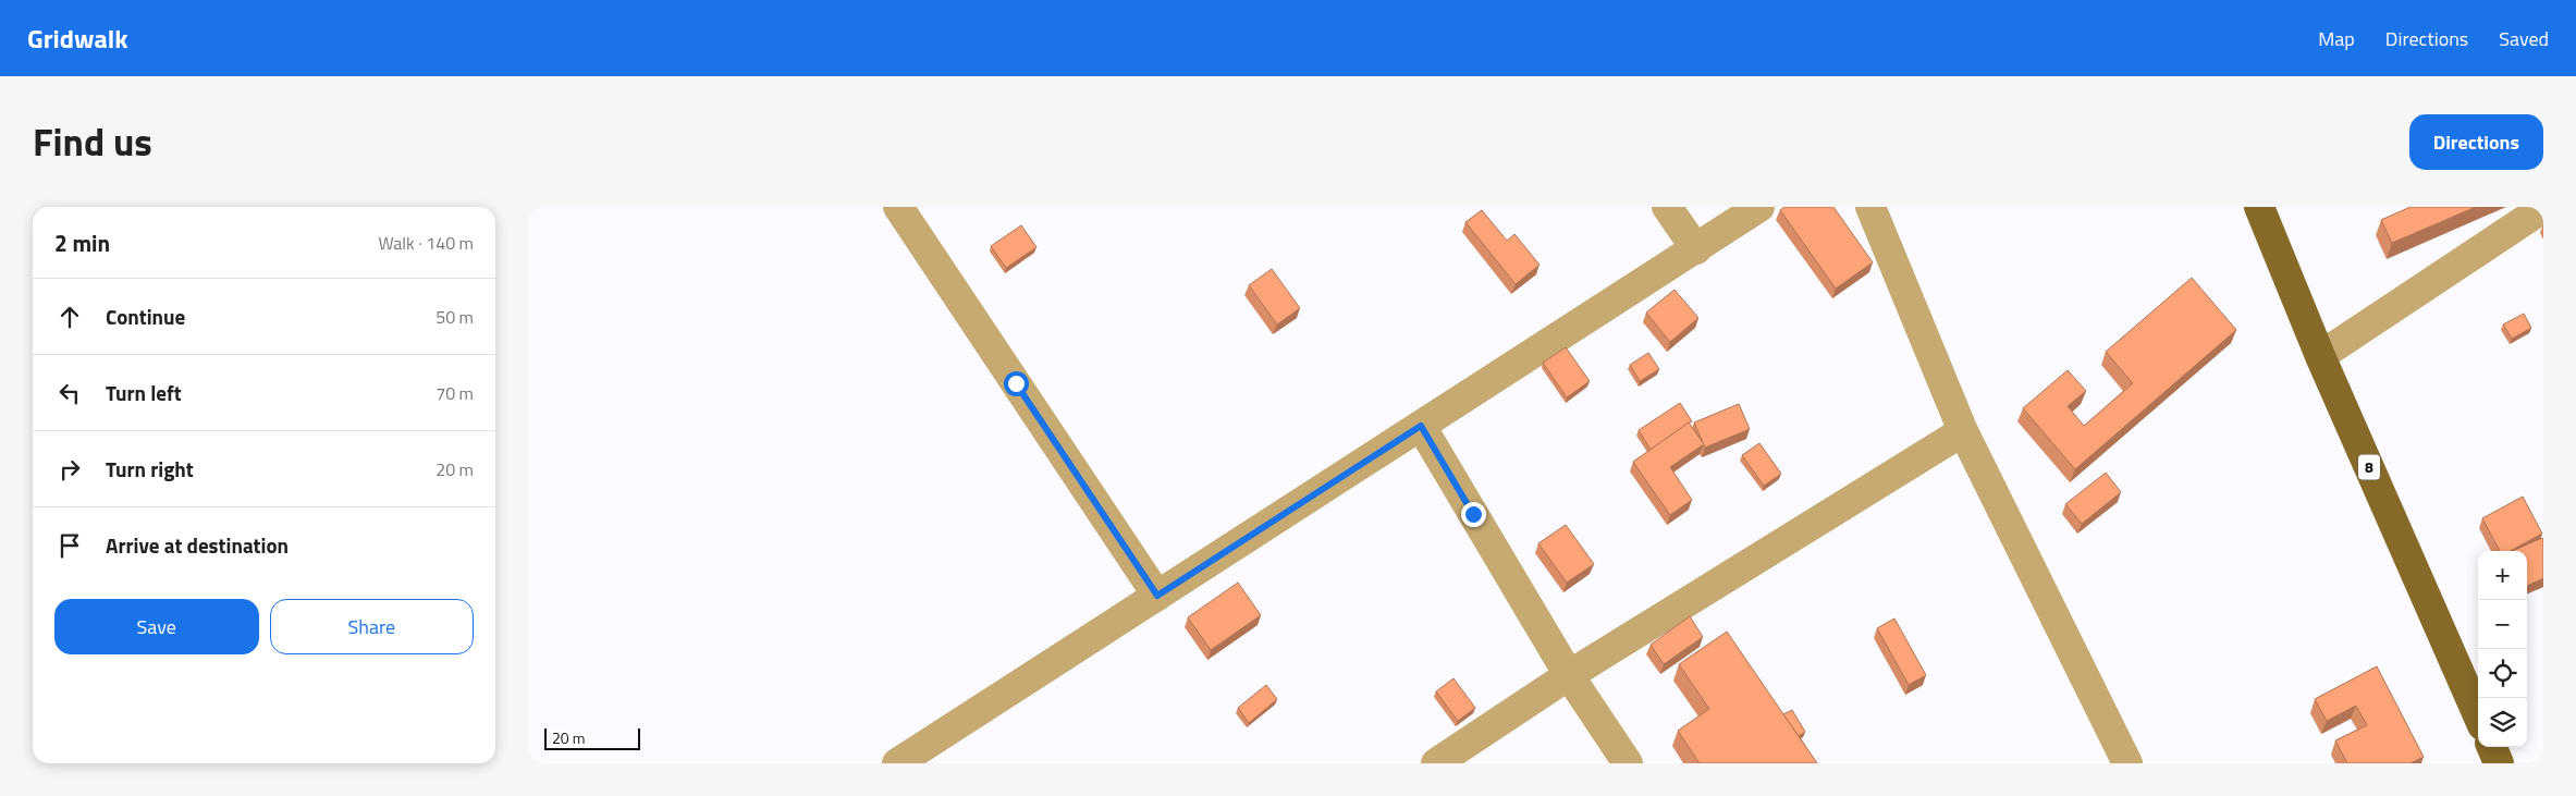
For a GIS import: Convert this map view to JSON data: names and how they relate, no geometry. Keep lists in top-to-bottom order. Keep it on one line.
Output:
{"streets":{"main road":["8"]},"scale_bar":"20 m","page":{"header":"Gridwalk","nav":["Map","Directions","Saved"],"title":"Find us","buttons":["Directions",["Save","Share"]],"heading":["2 min","Walk · 140 m"],"list":[["Continue","50 m"],["Turn left","70 m"],["Turn right","20 m"],"Arrive at destination"],"map_buttons":["+","−"],"scale":"20 m"}}
